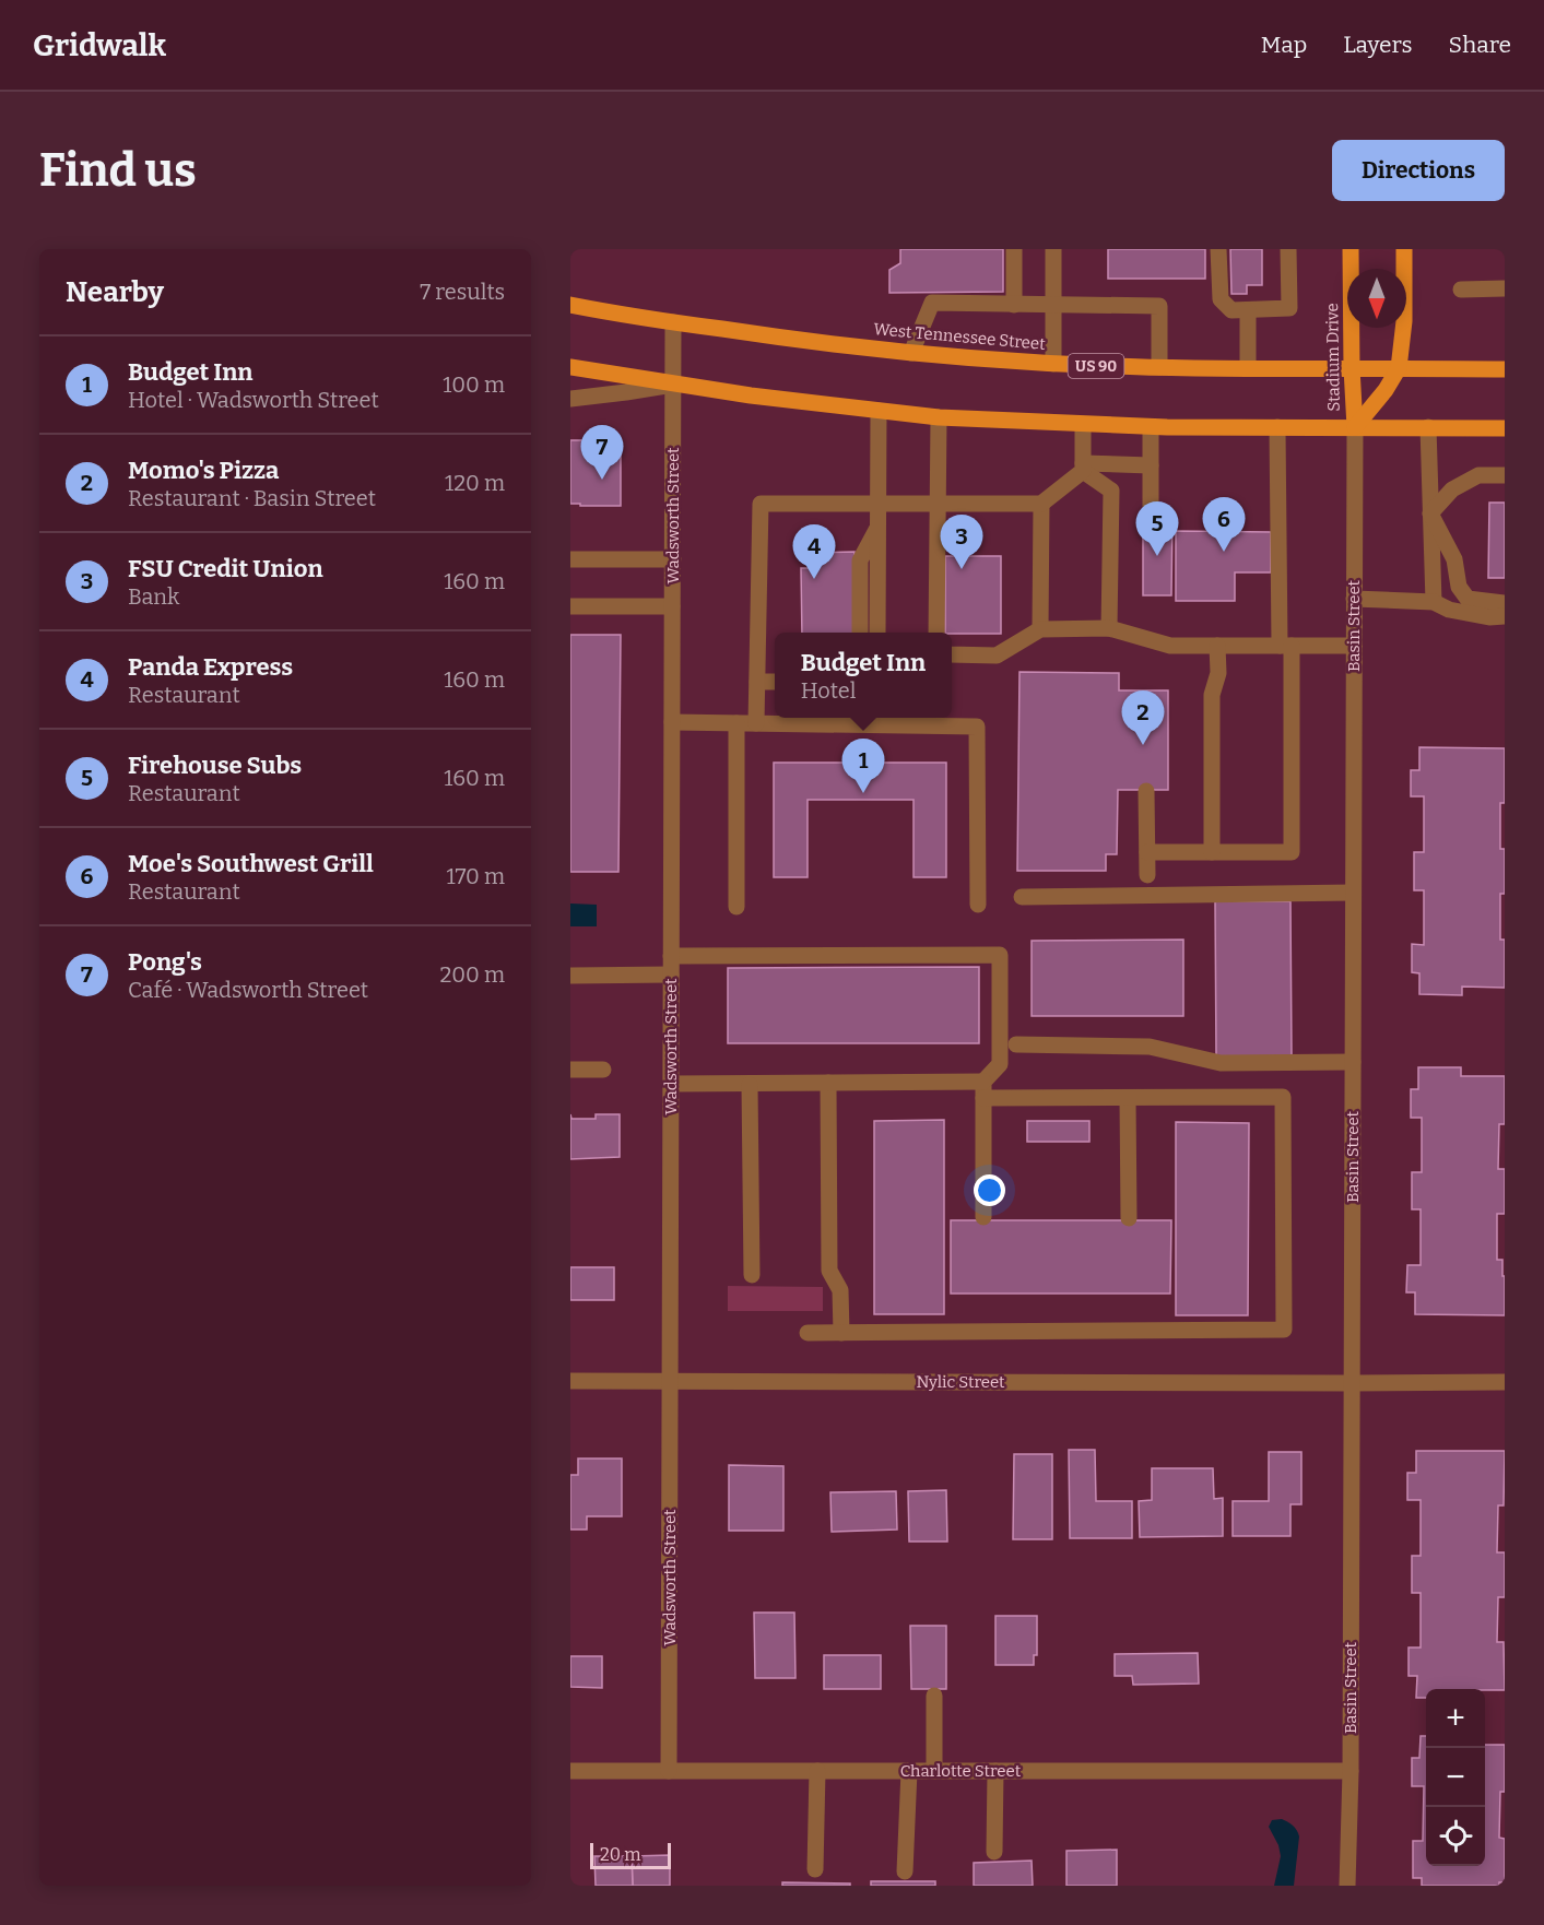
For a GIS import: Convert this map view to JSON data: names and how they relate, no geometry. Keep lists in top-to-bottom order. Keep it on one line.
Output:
{"streets":{"main road":["West Tennessee Street","Stadium Drive","US 90"],"street":["Wadsworth Street","Basin Street","Nylic Street","Charlotte Street"]},"crossings":[["West Tennessee Street","Stadium Drive"],["West Tennessee Street","Wadsworth Street"],["Stadium Drive","Basin Street"],["Wadsworth Street","Nylic Street"],["Wadsworth Street","Charlotte Street"],["Basin Street","Nylic Street"],["Basin Street","Charlotte Street"]],"scale_bar":"20 m","north":"bottom","page":{"header":"Gridwalk","nav":["Map","Layers","Share"],"buttons":"Directions","title":"Find us","heading":["Nearby","7 results"],"list":[{"mark":"1","name":"Budget Inn","note":"Hotel · Wadsworth Street","value":"100 m"},{"mark":"2","name":"Momo's Pizza","note":"Restaurant · Basin Street","value":"120 m"},{"mark":"3","name":"FSU Credit Union","note":"Bank","value":"160 m"},{"mark":"4","name":"Panda Express","note":"Restaurant","value":"160 m"},{"mark":"5","name":"Firehouse Subs","note":"Restaurant","value":"160 m"},{"mark":"6","name":"Moe's Southwest Grill","note":"Restaurant","value":"170 m"},{"mark":"7","name":"Pong's","note":"Café · Wadsworth Street","value":"200 m"}],"pins":["7","6","5","3","4","2","1"],"popup":["Budget Inn","Hotel"],"map_buttons":["+","−"],"scale":"20 m"}}
